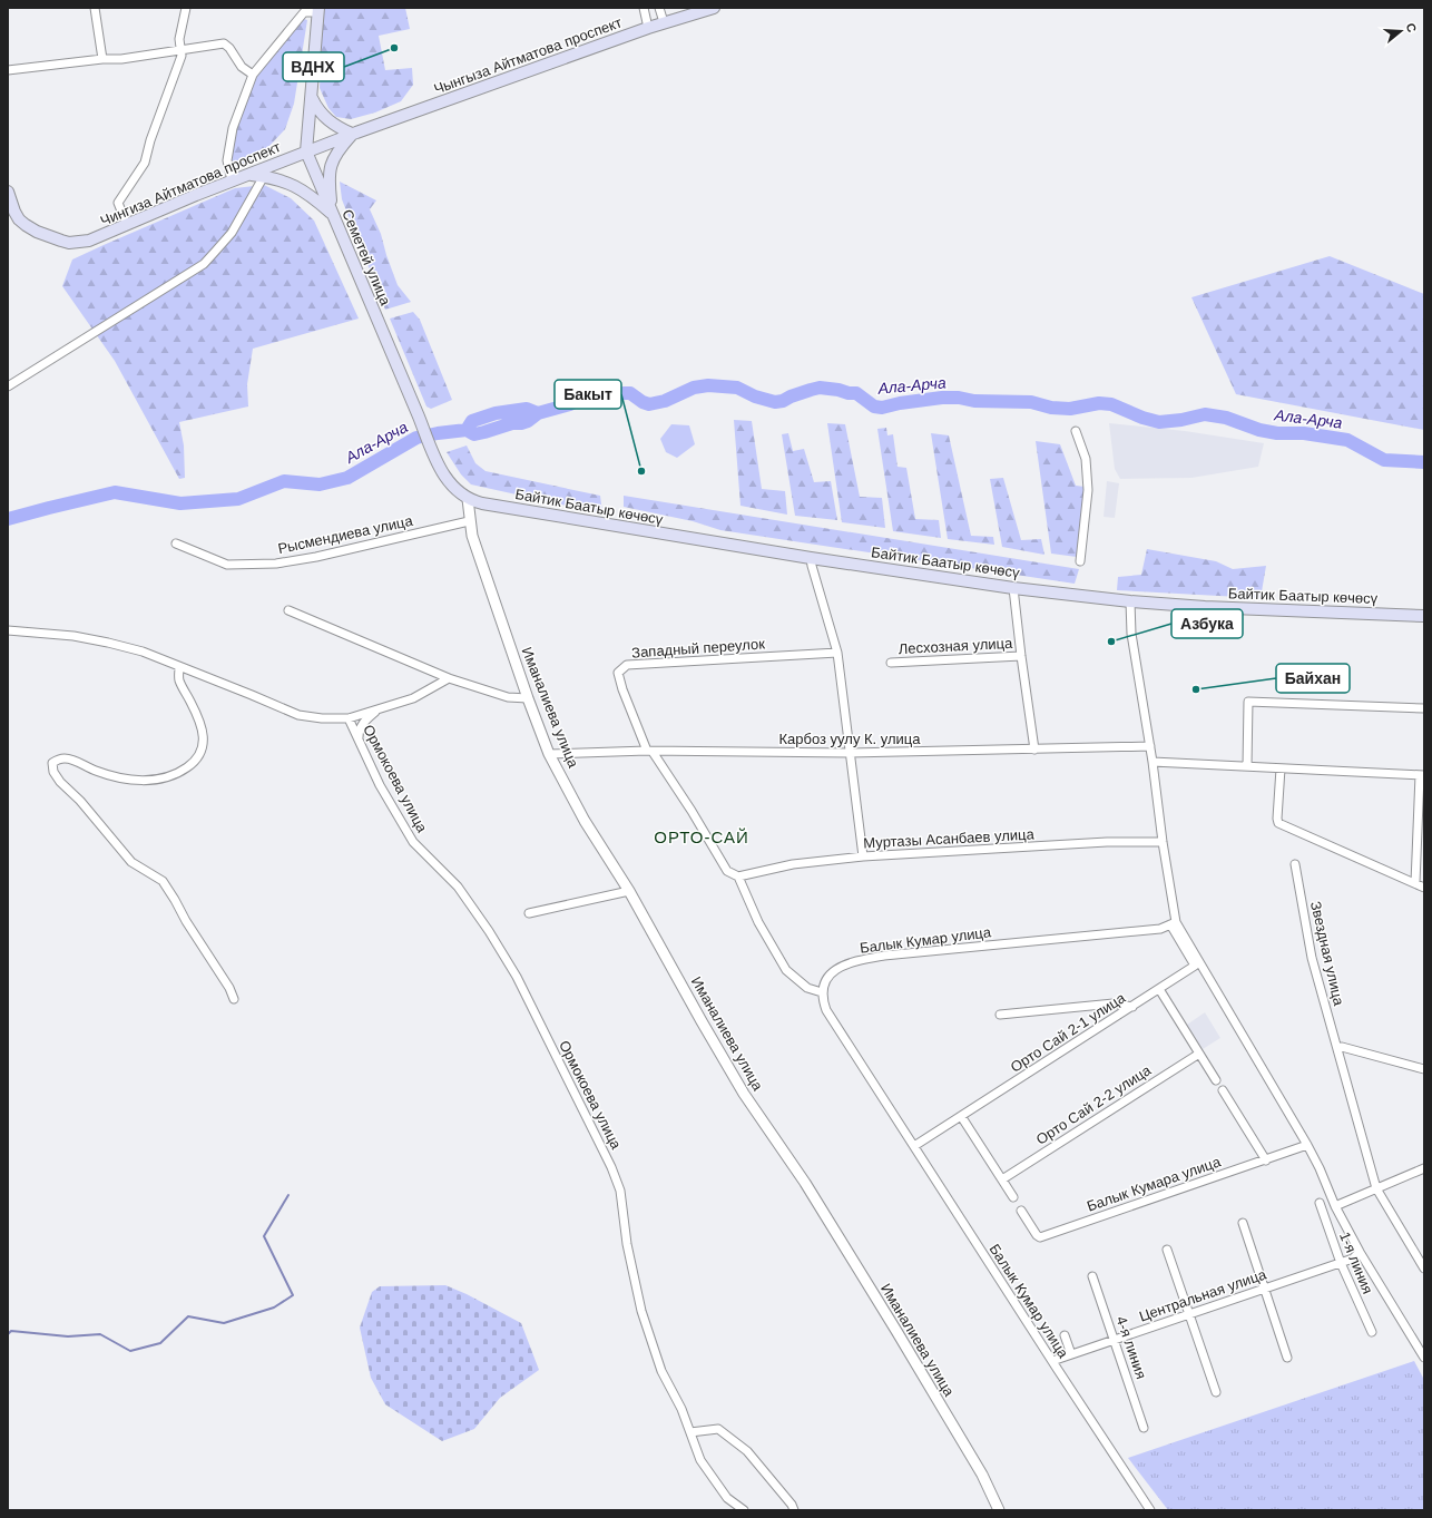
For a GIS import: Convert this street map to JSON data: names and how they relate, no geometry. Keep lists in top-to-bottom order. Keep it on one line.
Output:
{"streets":{"main road":["Чынгыза Айтматова проспект","Чингиза Айтматова проспект","Семетей улица","Байтик Баатыр көчөсү"],"street":["Рысмендиева улица","Лесхозная улица","Западный переулок","Иманалиева улица","Карбоз уулу К. улица","Ормокоева улица","Муртазы Асанбаев улица","Балык Кумар улица","Звездная улица","Орто Сай 2-1 улица","Орто Сай 2-2 улица","Балык Кумара улица","1-я линия","Центральная улица","4-я линия"]},"crossings":[["Чынгыза Айтматова проспект","Чингиза Айтматова проспект"],["Чингиза Айтматова проспект","Семетей улица"],["Семетей улица","Байтик Баатыр көчөсү"],["Семетей улица","Иманалиева улица"],["Байтик Баатыр көчөсү","Лесхозная улица"],["Байтик Баатыр көчөсү","Иманалиева улица"],["Рысмендиева улица","Иманалиева улица"],["Лесхозная улица","Карбоз уулу К. улица"],["Западный переулок","Карбоз уулу К. улица"],["Иманалиева улица","Карбоз уулу К. улица"],["Балык Кумар улица","Орто Сай 2-1 улица"],["Балык Кумар улица","Центральная улица"],["1-я линия","Центральная улица"],["Центральная улица","4-я линия"]],"districts":["ОРТО-САЙ"],"water":["Ала-Арча"],"places":["ВДНХ","Бакыт","Азбука","Байхан"],"north":"right"}
